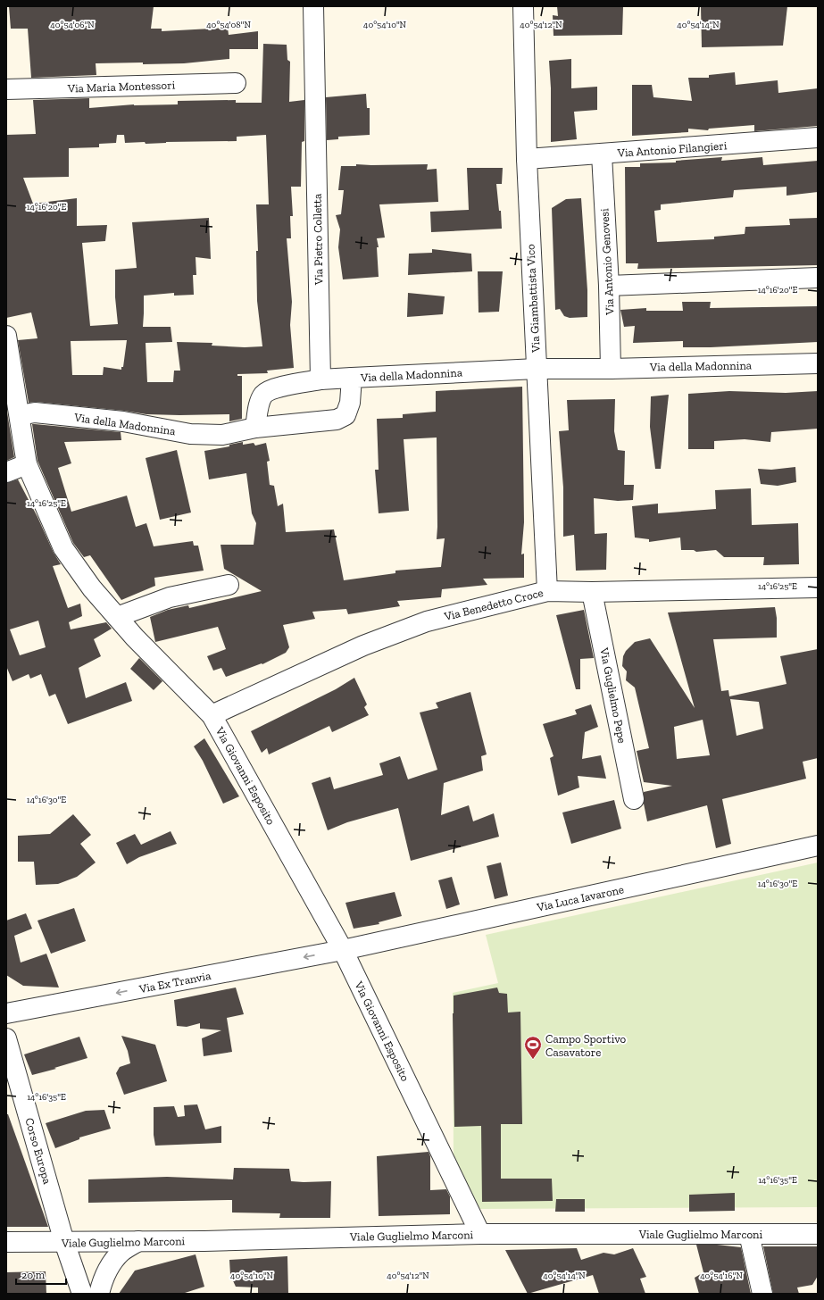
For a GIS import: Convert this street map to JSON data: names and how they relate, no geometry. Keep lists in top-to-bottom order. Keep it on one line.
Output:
{"streets":{"street":["Via Maria Montessori","Via Antonio Filangieri","Via Pietro Colletta","Via Antonio Genovesi","Via Giambattista Vico","Via della Madonnina","Via Benedetto Croce","Via Guglielmo Pepe","Via Giovanni Esposito","Via Luca Iavarone","Via Ex Tranvia","Corso Europa","Viale Guglielmo Marconi"]},"crossings":[["Via Antonio Filangieri","Via Antonio Genovesi"],["Via Antonio Filangieri","Via Giambattista Vico"],["Via Antonio Genovesi","Via della Madonnina"],["Via Giambattista Vico","Via della Madonnina"],["Via Giambattista Vico","Via Benedetto Croce"],["Via della Madonnina","Via Giovanni Esposito"],["Via Benedetto Croce","Via Guglielmo Pepe"],["Via Benedetto Croce","Via Giovanni Esposito"],["Via Giovanni Esposito","Via Luca Iavarone"],["Via Giovanni Esposito","Via Ex Tranvia"],["Via Giovanni Esposito","Viale Guglielmo Marconi"],["Via Luca Iavarone","Via Ex Tranvia"],["Corso Europa","Viale Guglielmo Marconi"]],"one_way":["Via Ex Tranvia"],"places":{"sports":["Campo Sportivo Casavatore"]},"scale_bar":"20 m","coordinates":["40°54'06\"N","40°54'08\"N","40°54'10\"N","40°54'12\"N","40°54'14\"N","14°16'20\"E","14°16'25\"E","14°16'30\"E","14°16'35\"E","40°54'16\"N"]}
